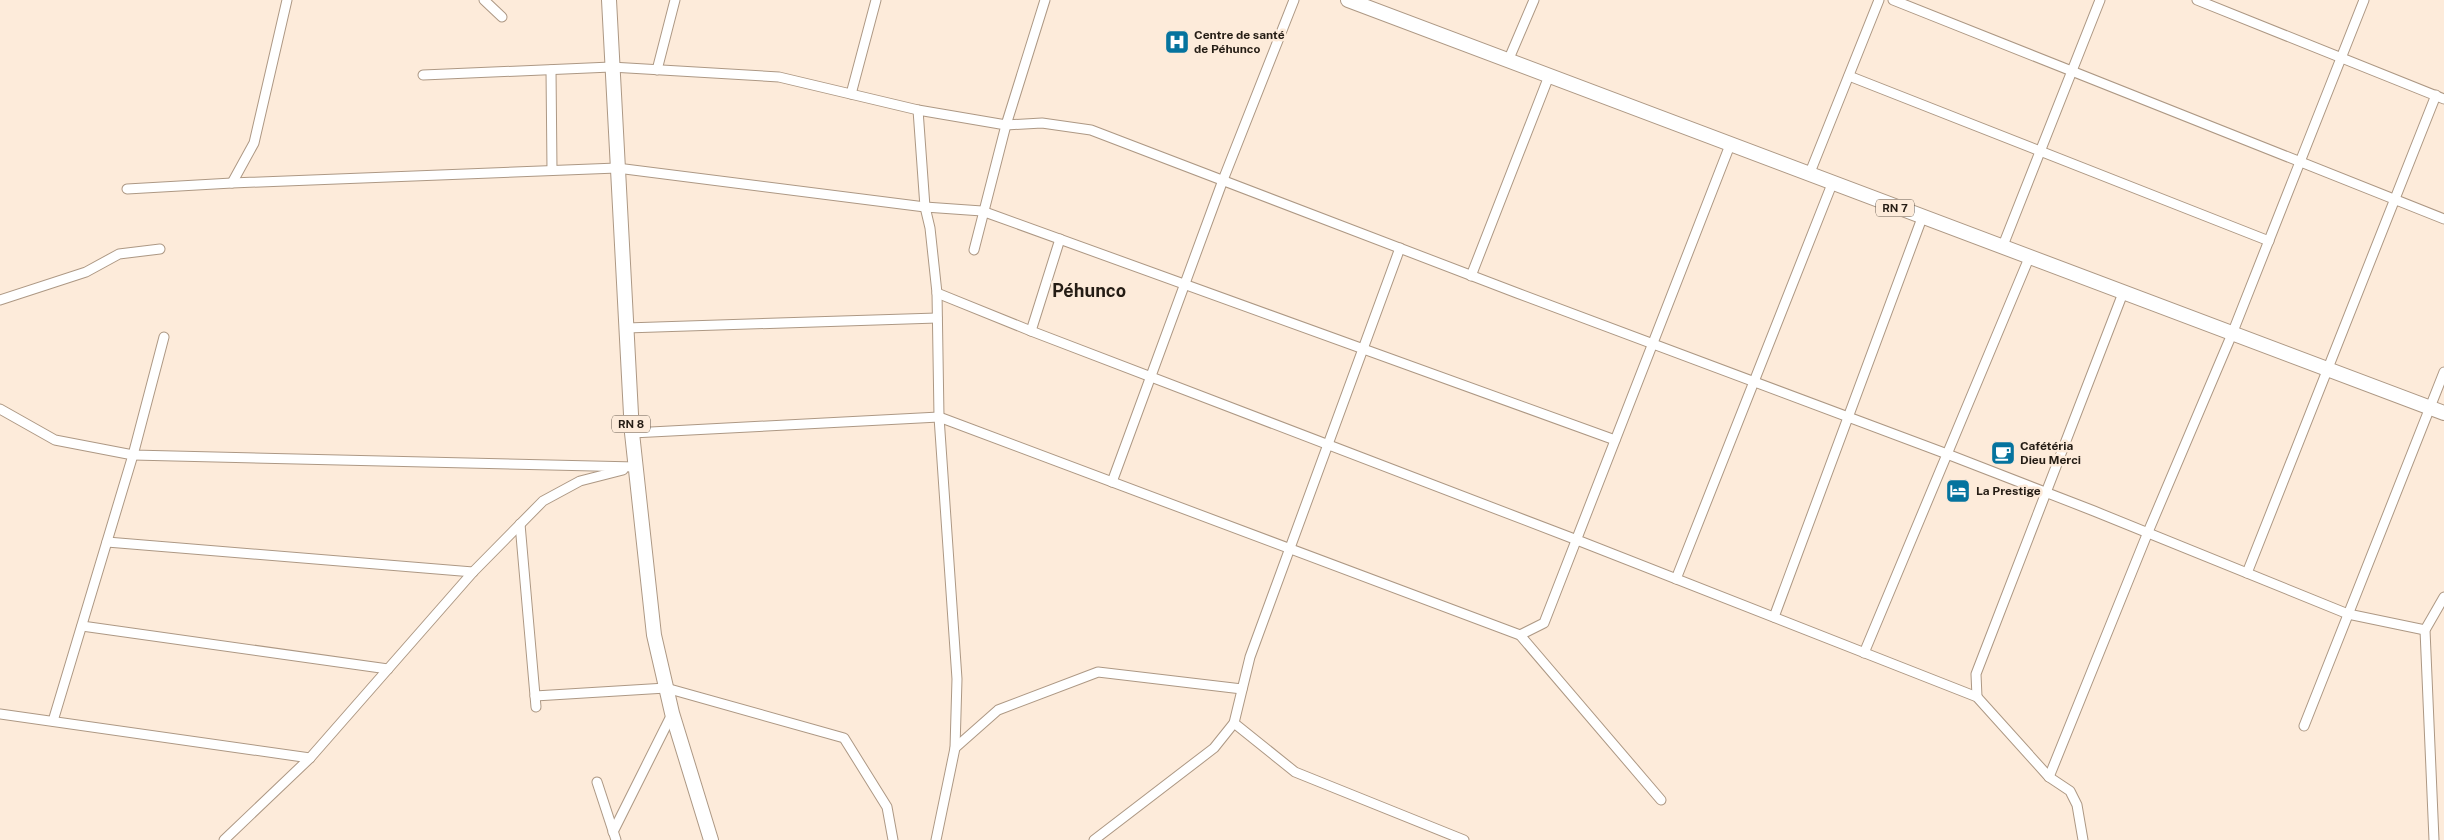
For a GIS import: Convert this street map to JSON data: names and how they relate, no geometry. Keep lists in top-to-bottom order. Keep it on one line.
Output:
{"streets":{"main road":["RN 7","RN 8"]},"districts":["Péhunco"],"places":{"hospital":["Centre de santé de Péhunco"],"cafe":["Cafétéria Dieu Merci"],"hotel":["La Prestige"]}}
